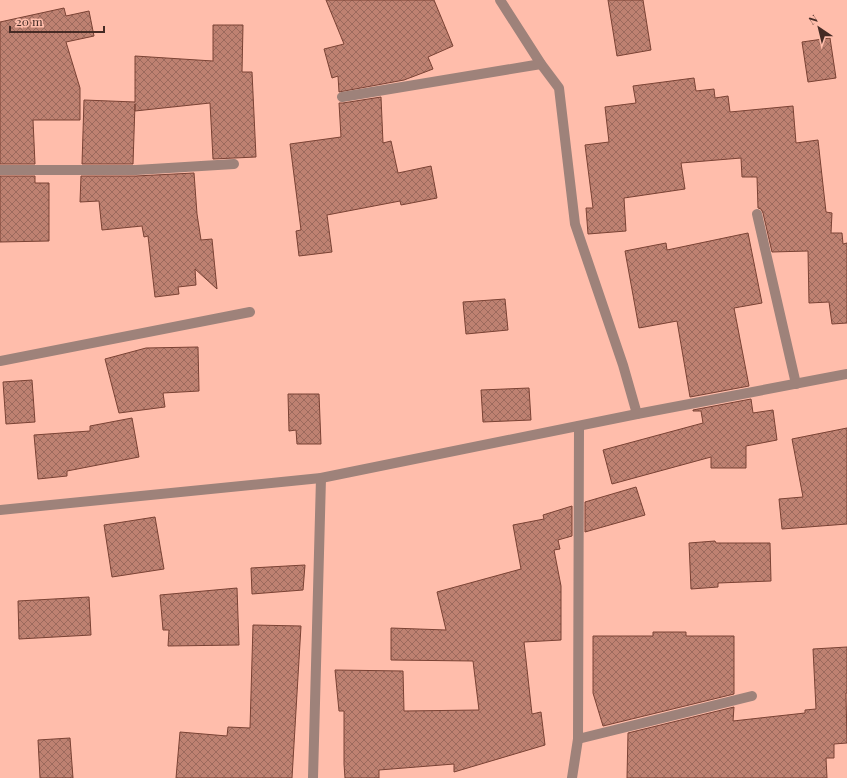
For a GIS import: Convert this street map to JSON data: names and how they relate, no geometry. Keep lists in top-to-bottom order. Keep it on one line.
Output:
{"scale_bar":"20 m","north":"top left"}
